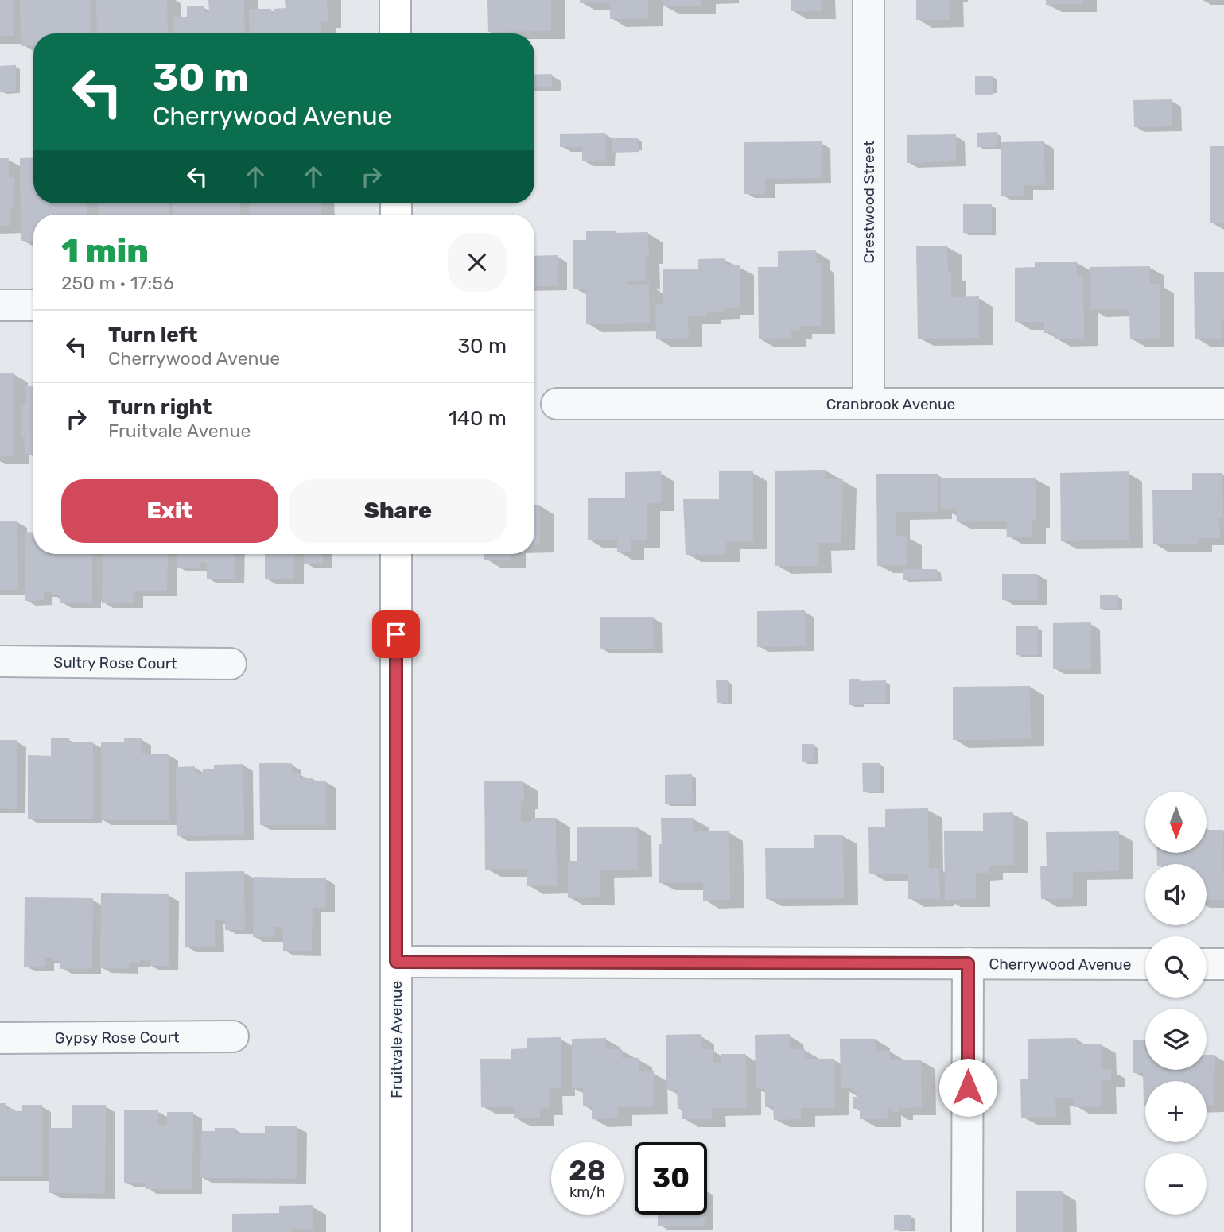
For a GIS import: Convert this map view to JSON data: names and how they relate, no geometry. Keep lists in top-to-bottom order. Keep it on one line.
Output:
{"streets":{"main road":["Fruitvale Avenue"],"street":["Crestwood Street","Cranbrook Avenue","Sultry Rose Court","Cherrywood Avenue","Gypsy Rose Court"]},"crossings":[["Crestwood Street","Cranbrook Avenue"],["Cherrywood Avenue","Fruitvale Avenue"]],"north":"bottom","page":{"turn":["30 m","Cherrywood Avenue"],"heading":["1 min","250 m · 17:56"],"list":[{"name":"Turn left","note":"Cherrywood Avenue","value":"30 m"},{"name":"Turn right","note":"Fruitvale Avenue","value":"140 m"}],"buttons":["Exit","Share"],"map_buttons":["+","−"],"speed":"28 km/h","limit":"30"}}
